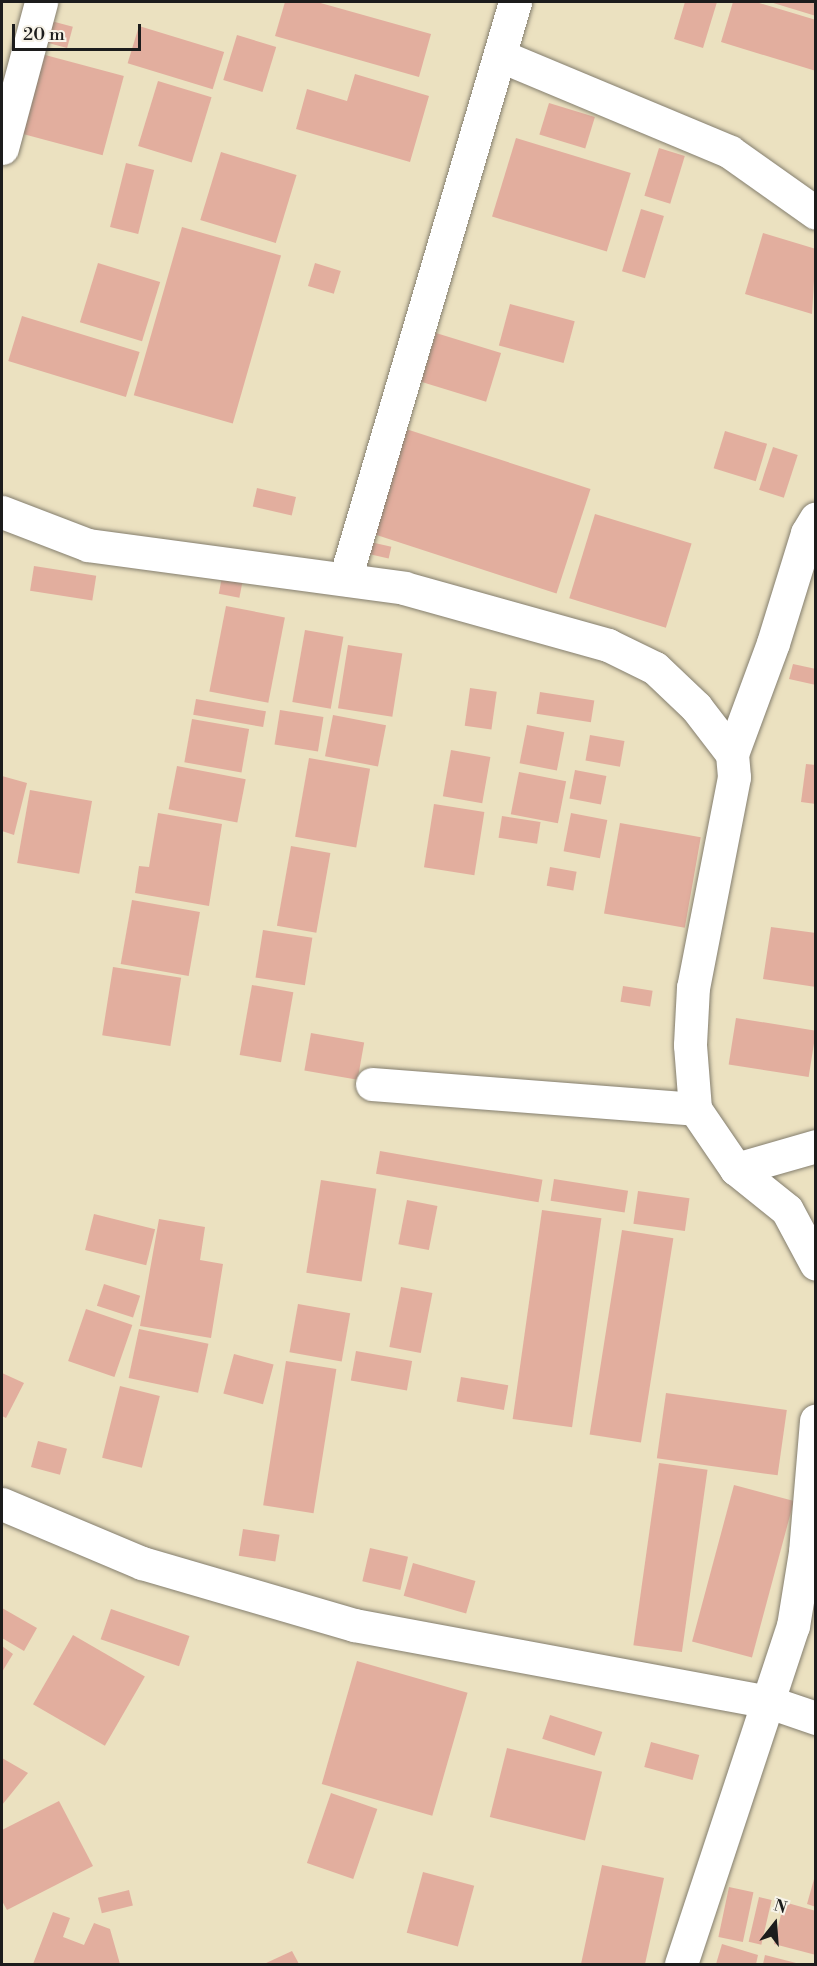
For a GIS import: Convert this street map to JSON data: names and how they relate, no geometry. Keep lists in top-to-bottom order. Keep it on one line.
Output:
{"scale_bar":"20 m","north":"top"}
